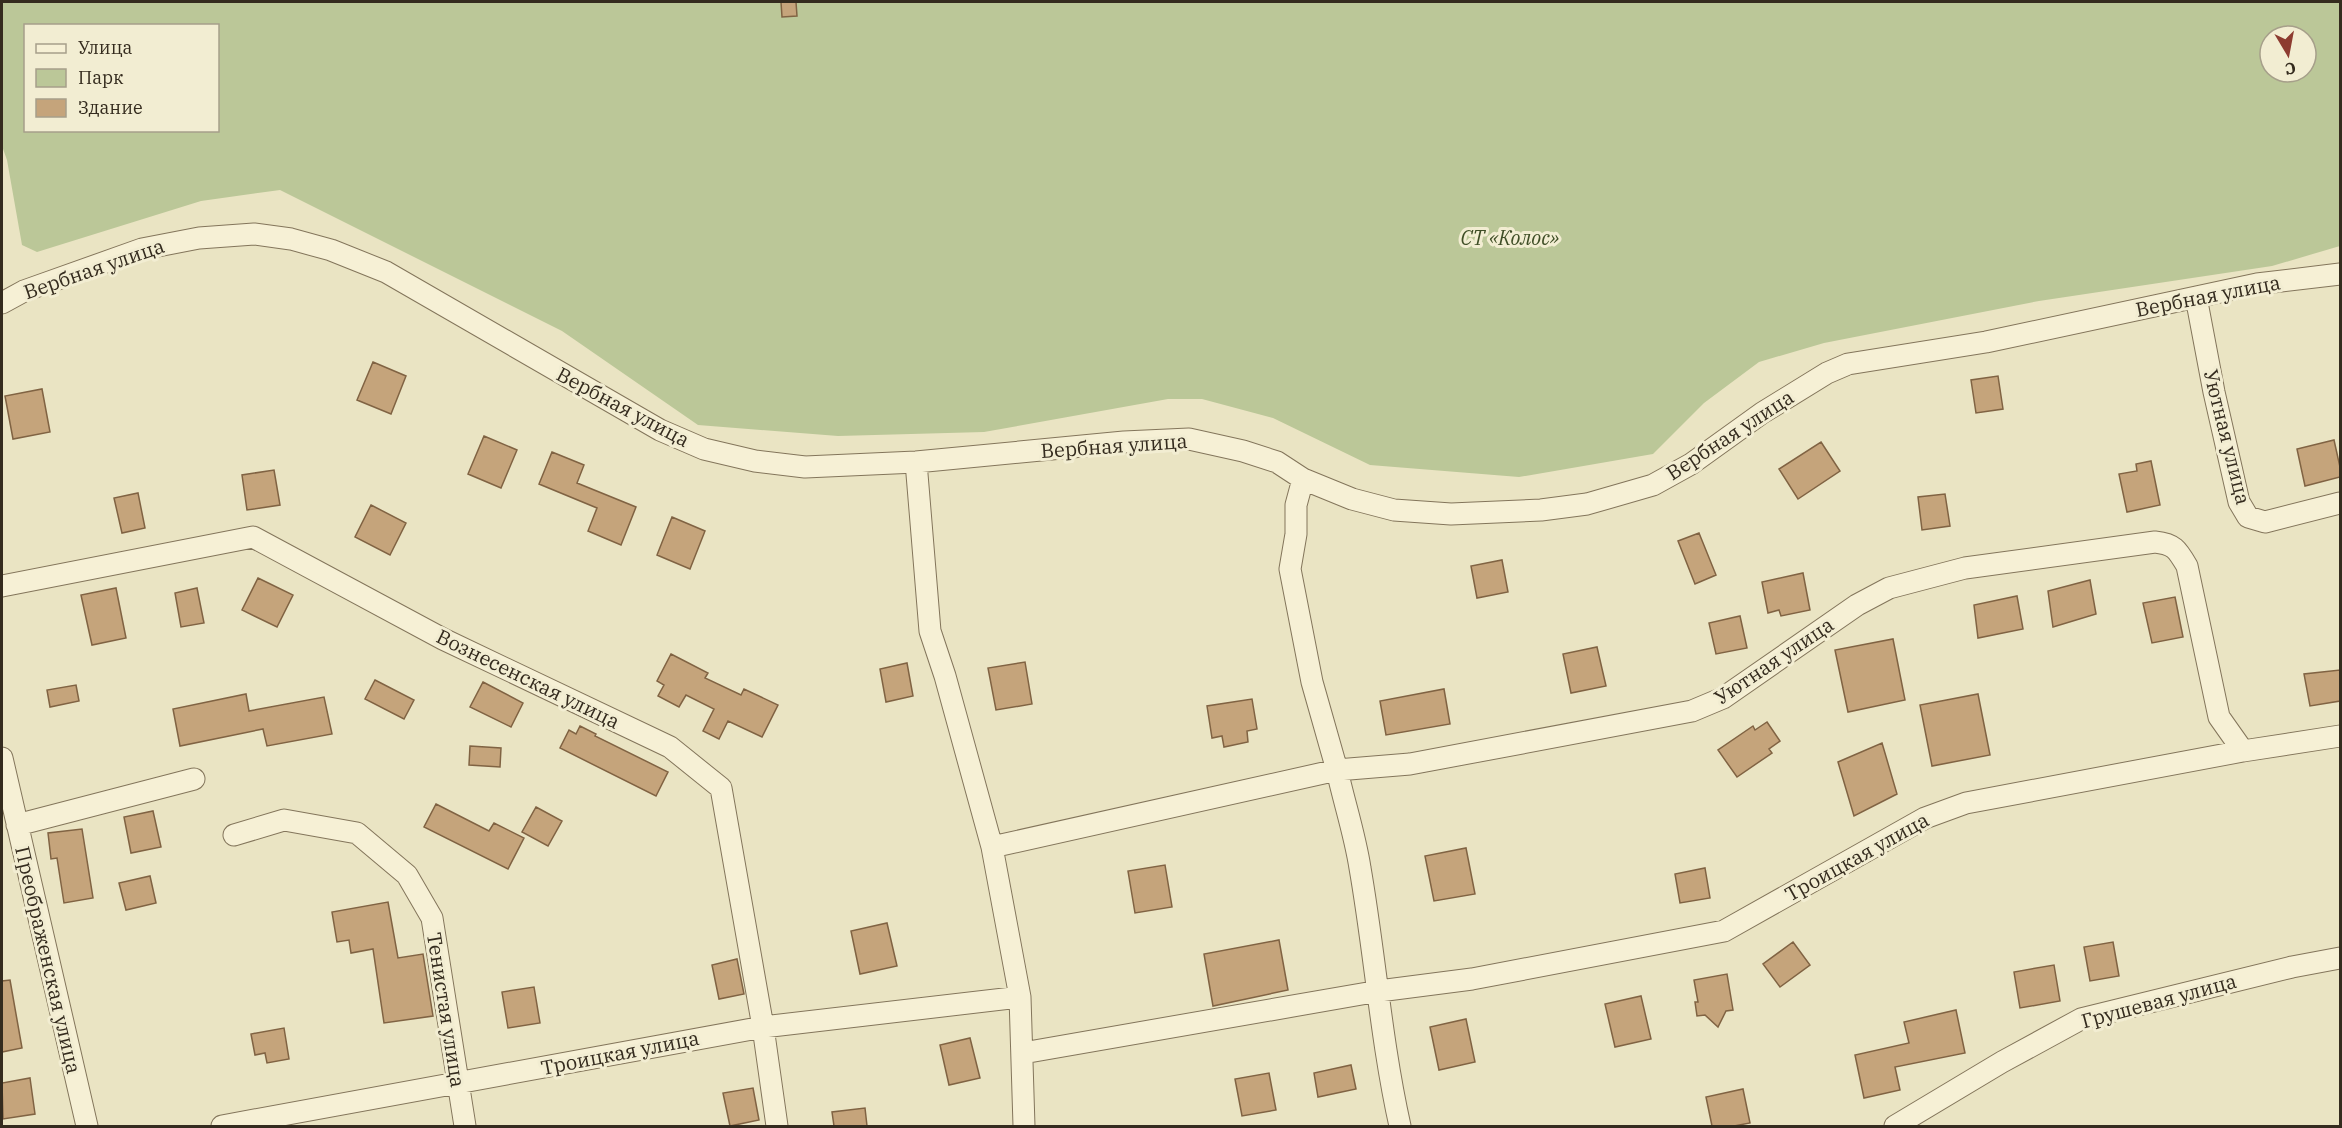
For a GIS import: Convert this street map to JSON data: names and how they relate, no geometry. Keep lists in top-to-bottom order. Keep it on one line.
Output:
{"streets":{"street":["Вербная улица","Уютная улица","Вознесенская улица","Троицкая улица","Преображенская улица","Грушевая улица","Тенистая улица"]},"crossings":[["Вербная улица","Уютная улица"],["Уютная улица","Троицкая улица"],["Вознесенская улица","Троицкая улица"],["Троицкая улица","Тенистая улица"]],"parks":["СТ «Колос»"],"legend":["Улица","Парк","Здание"],"north":"bottom"}
